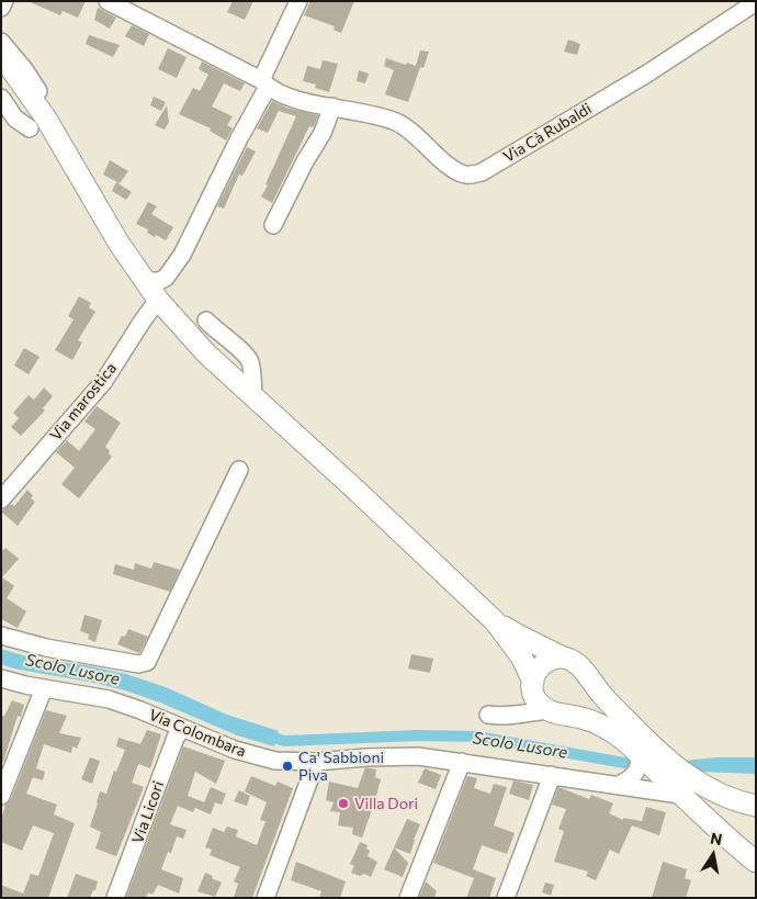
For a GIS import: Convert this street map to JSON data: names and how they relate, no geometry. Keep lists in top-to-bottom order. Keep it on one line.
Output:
{"streets":{"street":["Via Cà Rubaldi","Via marostica","Via Colombara","Via Licori"]},"crossings":[["Via Colombara","Via Licori"]],"water":["Scolo Lusore"],"places":["Ca' Sabbioni Piva","Villa Dori"],"north":"top"}
